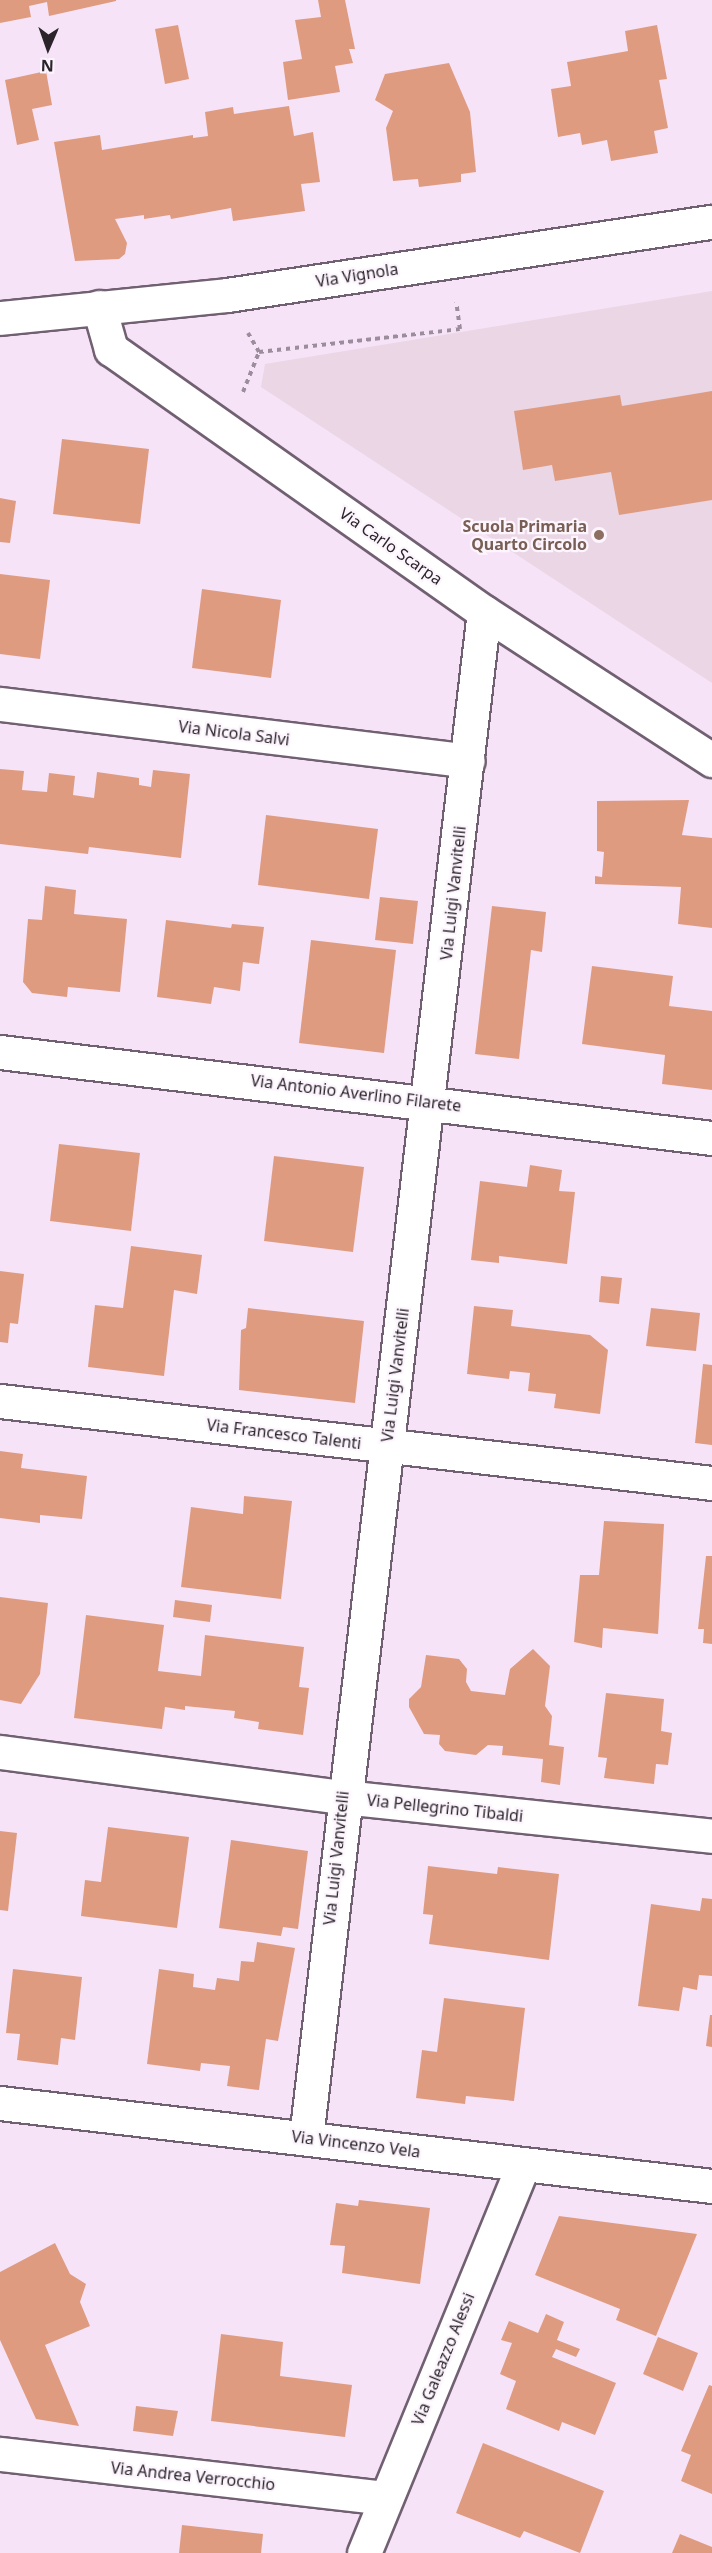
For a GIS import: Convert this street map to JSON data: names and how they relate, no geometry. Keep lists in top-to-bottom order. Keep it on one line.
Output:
{"streets":{"street":["Via Vignola","Via Carlo Scarpa","Via Nicola Salvi","Via Luigi Vanvitelli","Via Antonio Averlino Filarete","Via Francesco Talenti","Via Pellegrino Tibaldi","Via Vincenzo Vela","Via Galeazzo Alessi","Via Andrea Verrocchio"]},"crossings":[["Via Vignola","Via Carlo Scarpa"],["Via Carlo Scarpa","Via Luigi Vanvitelli"],["Via Nicola Salvi","Via Luigi Vanvitelli"],["Via Luigi Vanvitelli","Via Antonio Averlino Filarete"],["Via Luigi Vanvitelli","Via Francesco Talenti"],["Via Luigi Vanvitelli","Via Pellegrino Tibaldi"],["Via Luigi Vanvitelli","Via Vincenzo Vela"],["Via Vincenzo Vela","Via Galeazzo Alessi"],["Via Galeazzo Alessi","Via Andrea Verrocchio"]],"places":["Scuola Primaria Quarto Circolo"],"north":"bottom"}
